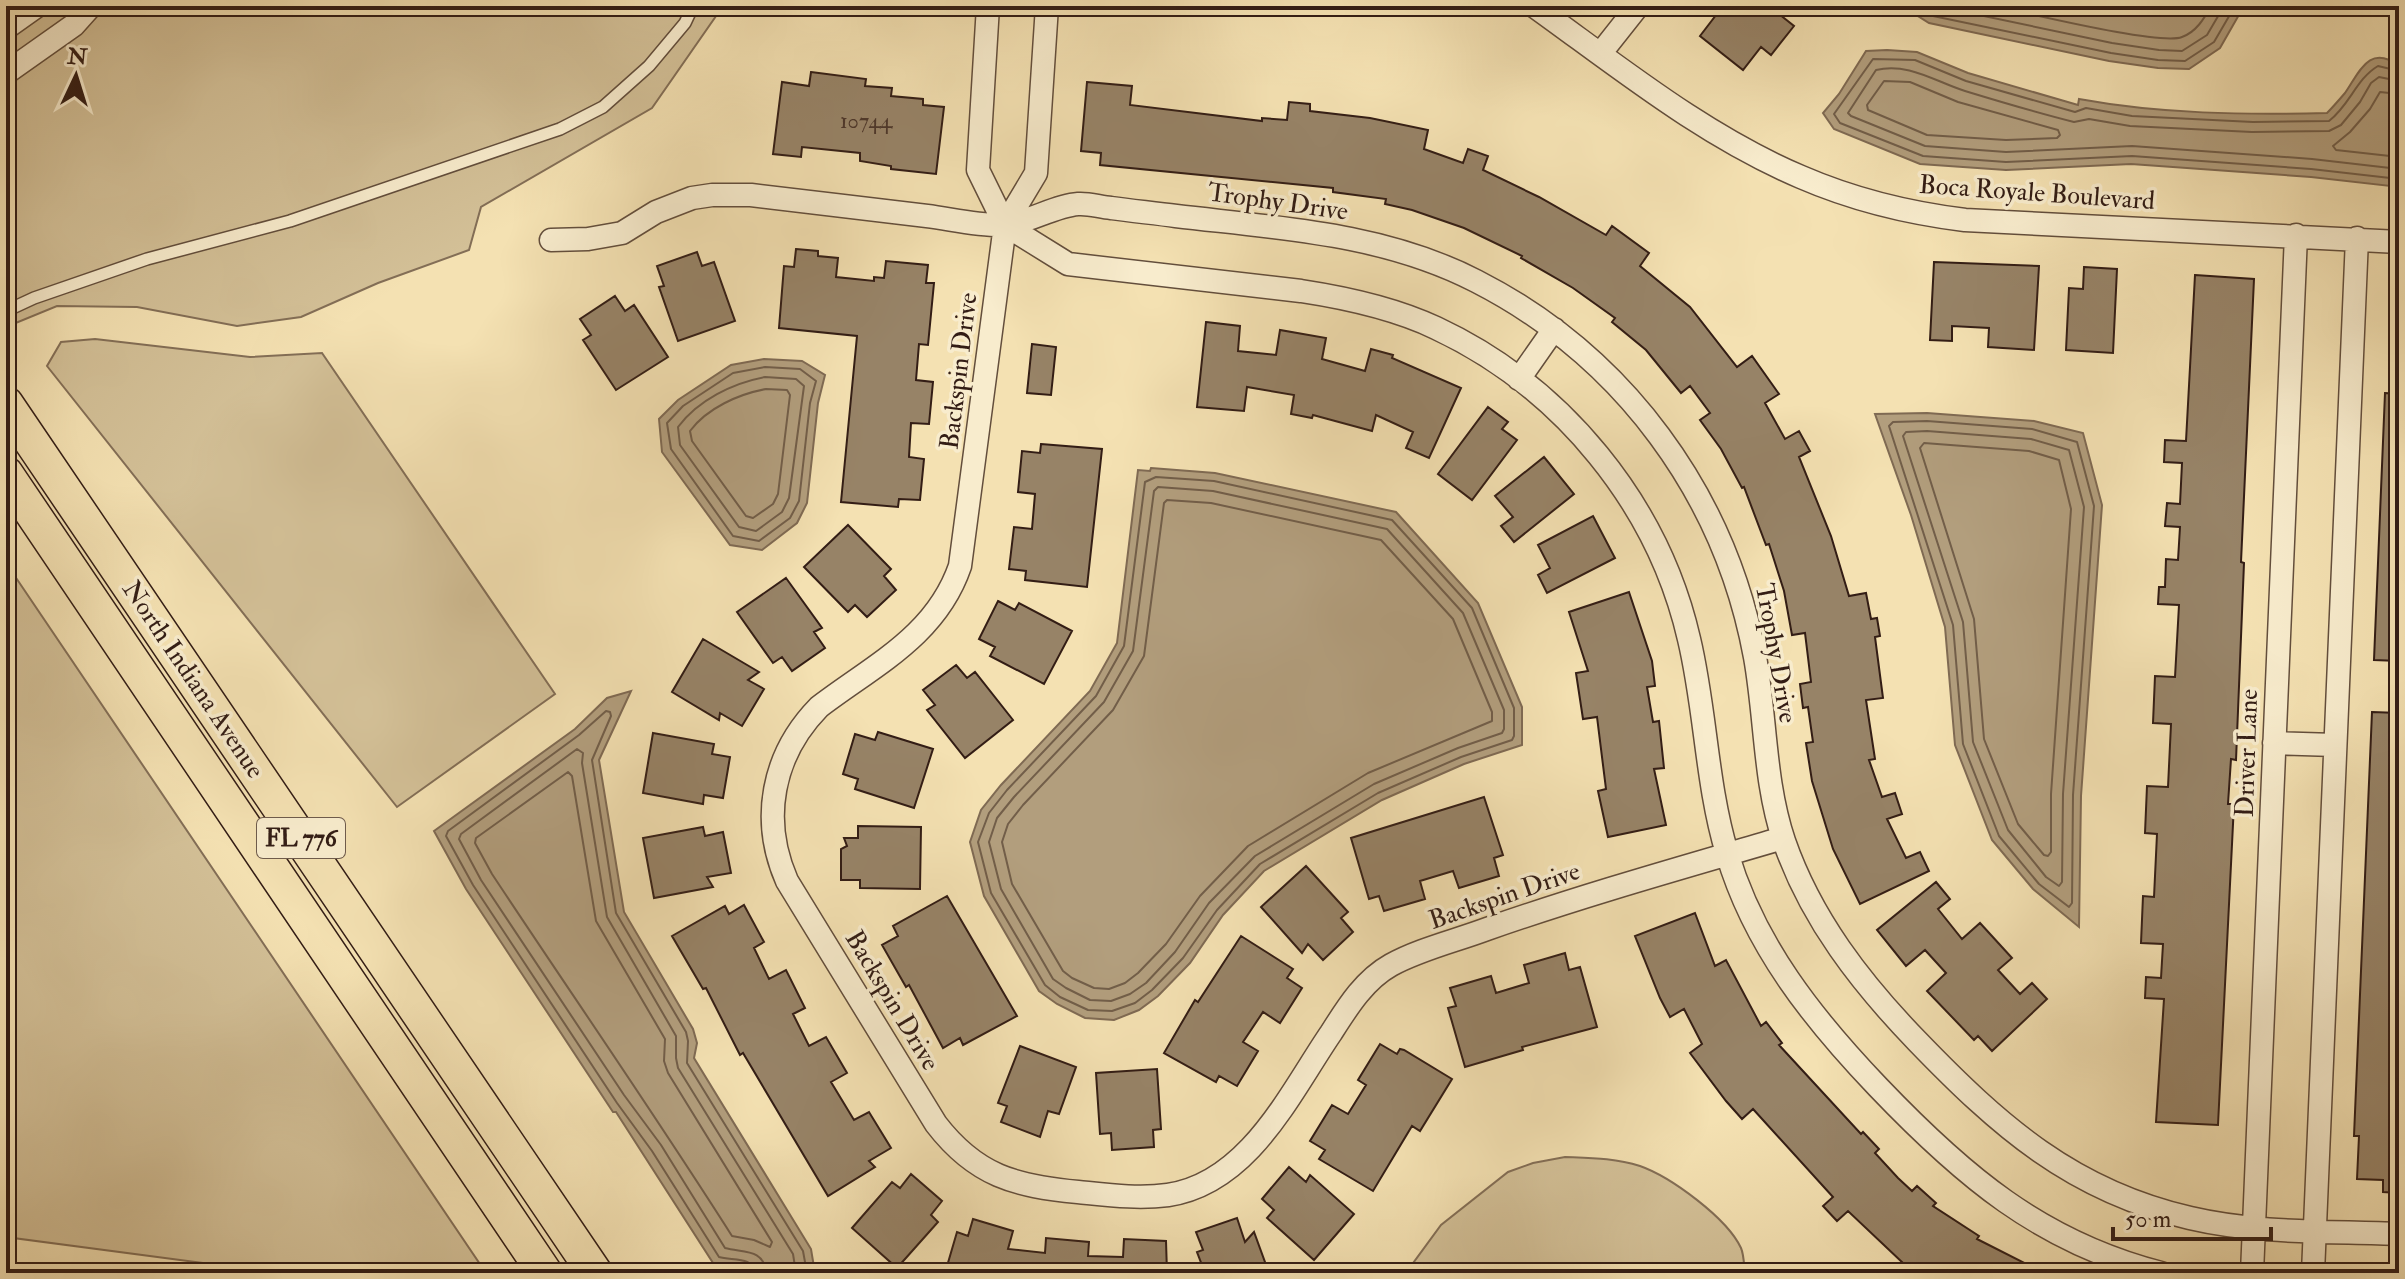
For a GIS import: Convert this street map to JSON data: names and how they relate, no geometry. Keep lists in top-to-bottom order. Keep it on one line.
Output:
{"streets":{"main road":["North Indiana Avenue","FL 776"],"street":["Boca Royale Boulevard","Trophy Drive","Backspin Drive","Driver Lane"]},"crossings":[["Boca Royale Boulevard","Driver Lane"],["Trophy Drive","Backspin Drive"],["Trophy Drive","Driver Lane"]],"house_numbers":["10744"],"scale_bar":"50 m","north":"top"}
